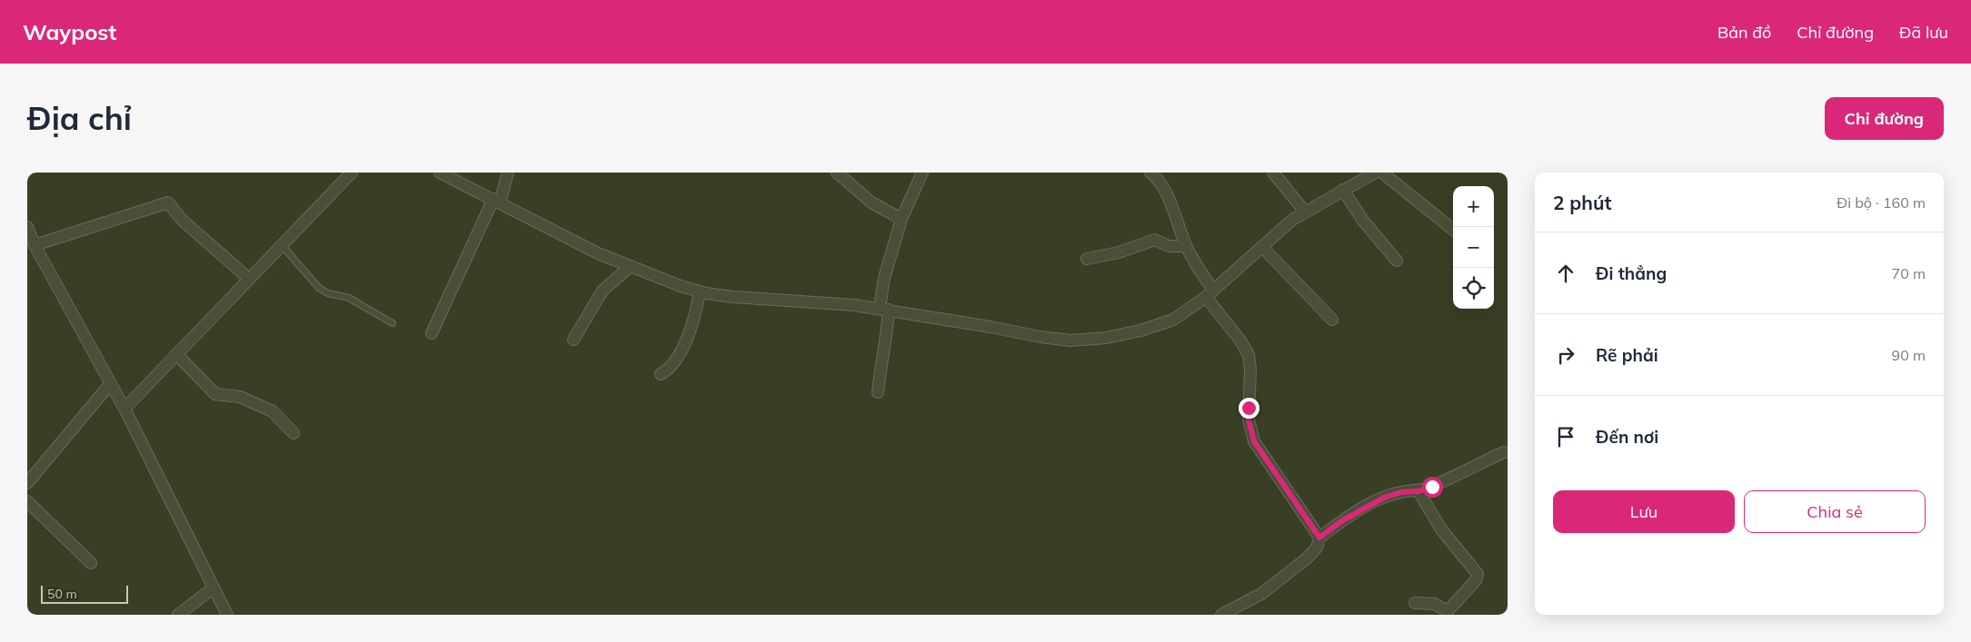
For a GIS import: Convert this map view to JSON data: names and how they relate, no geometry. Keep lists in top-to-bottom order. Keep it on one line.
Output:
{"scale_bar":"50 m","page":{"header":"Waypost","nav":["Bản đồ","Chỉ đường","Đã lưu"],"buttons":["Chỉ đường",["Lưu","Chia sẻ"]],"title":"Địa chỉ","heading":["2 phút","Đi bộ · 160 m"],"map_buttons":["+","−"],"list":[["Đi thẳng","70 m"],["Rẽ phải","90 m"],"Đến nơi"],"scale":"50 m"}}
